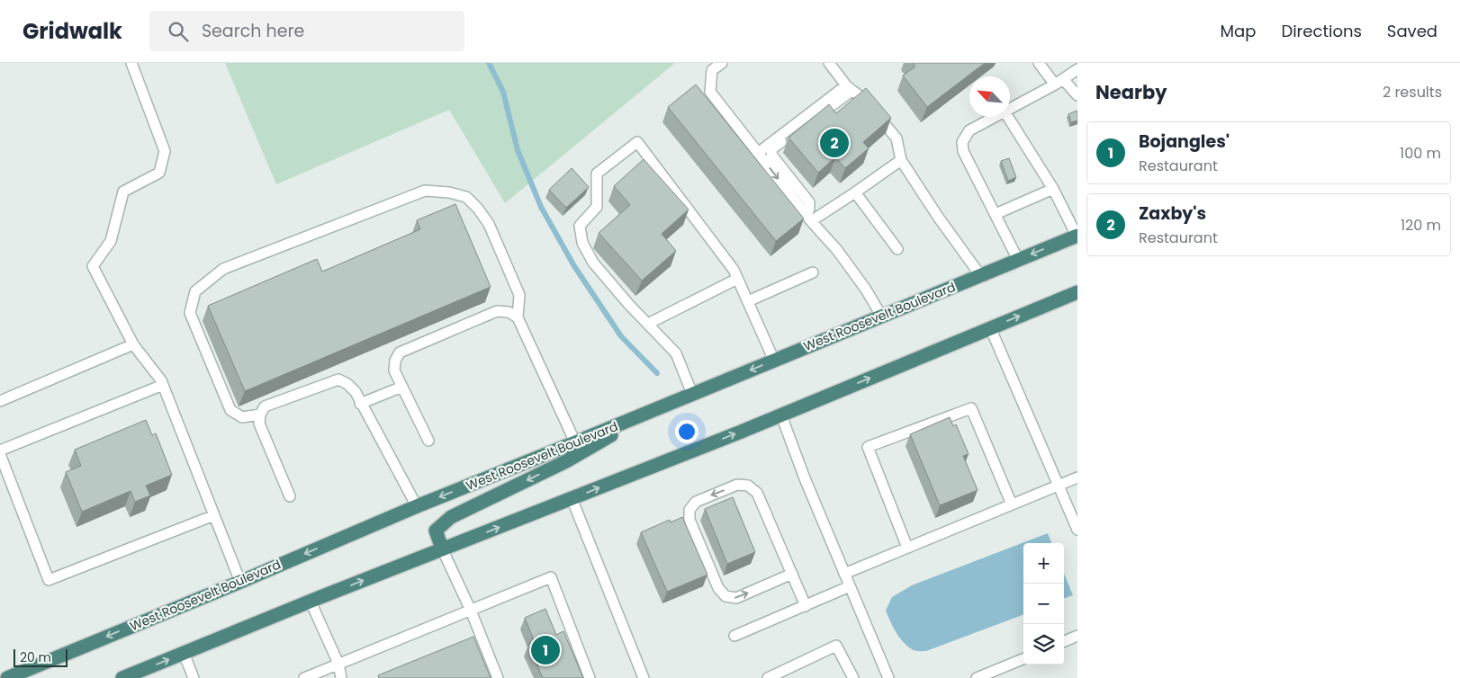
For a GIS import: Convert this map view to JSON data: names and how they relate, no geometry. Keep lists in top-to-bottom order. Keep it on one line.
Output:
{"streets":{"highway":["West Roosevelt Boulevard"]},"scale_bar":"20 m","north":"top left","page":{"header":"Gridwalk","search":"Search here","nav":["Map","Directions","Saved"],"heading":["Nearby","2 results"],"list":[{"mark":"1","name":"Bojangles'","note":"Restaurant","value":"100 m"},{"mark":"2","name":"Zaxby's","note":"Restaurant","value":"120 m"}],"pins":["2","1"],"map_buttons":["+","−"],"scale":"20 m"}}
